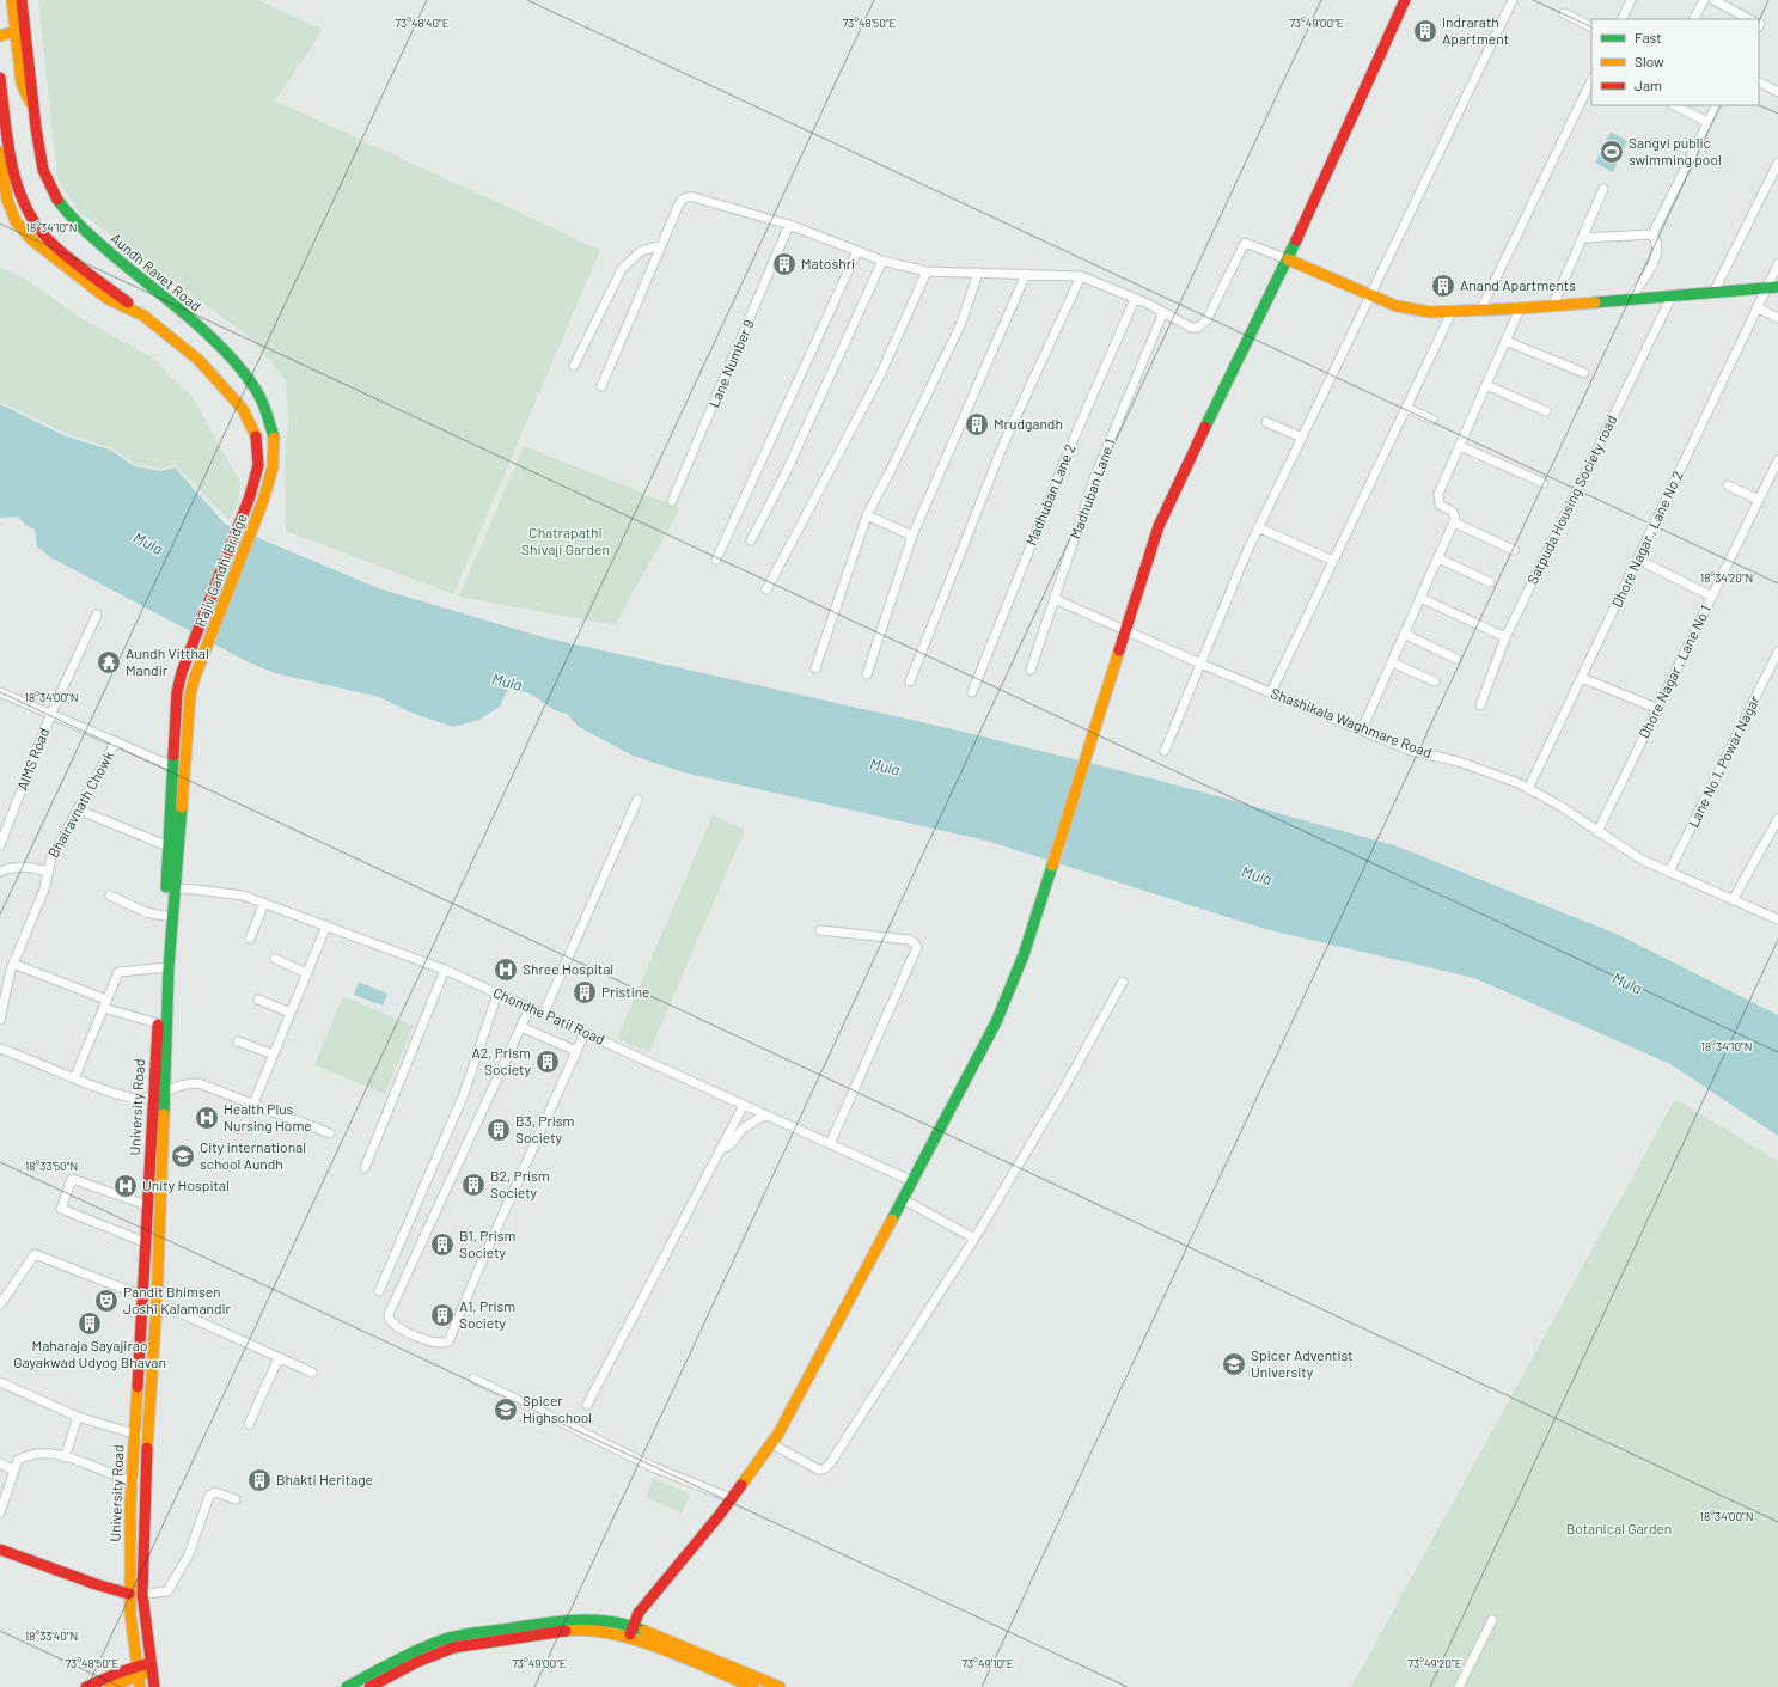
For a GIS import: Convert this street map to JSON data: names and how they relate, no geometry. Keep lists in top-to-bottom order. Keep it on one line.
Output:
{"streets":{"main road":["Aundh Ravet Road","Rajiv Gandhi Bridge","University Road"],"street":["Lane Number 9","Madhuban Lane 1","Madhuban Lane 2","Satpuda Housing Society road","Dhore Nagar , Lane No 2","Dhore Nagar , Lane No 1","Shashikala Waghmare Road","AIMS Road","Lane No 1, Powar Nagar","Bhairavnath Chowk","Chondhe Patil Road"]},"crossings":[["Aundh Ravet Road","Rajiv Gandhi Bridge"],["Madhuban Lane 1","Shashikala Waghmare Road"],["Dhore Nagar , Lane No 2","Shashikala Waghmare Road"],["Rajiv Gandhi Bridge","University Road"],["Dhore Nagar , Lane No 1","Shashikala Waghmare Road"],["Shashikala Waghmare Road","Lane No 1, Powar Nagar"],["AIMS Road","Bhairavnath Chowk"],["Bhairavnath Chowk","University Road"],["Chondhe Patil Road","University Road"]],"water":["Mula"],"parks":["Chatrapathi Shivaji Garden","Botanical Garden"],"places":{"building":["Indrarath Apartment","Matoshri","Anand Apartments","Mrudgandh","Pristine","A2, Prism Society","B3, Prism Society","B2, Prism Society","B1, Prism Society","A1, Prism Society","Maharaja Sayajirao Gayakwad Udyog Bhavan","Bhakti Heritage"],"sports":["Sangvi public swimming pool"],"temple":["Aundh Vitthal Mandir"],"hospital":["Shree Hospital","Health Plus Nursing Home","Unity Hospital"],"school or university":["City international school Aundh","Spicer Adventist University","Spicer Highschool"],"theatre":["Pandit Bhimsen Joshi Kalamandir"]},"legend":["Fast","Slow","Jam"],"coordinates":["73°48'40\"E","73°48'50\"E","73°49'00\"E","18°34'10\"N","18°34'20\"N","18°34'00\"N","18°33'50\"N","18°33'40\"N","73°49'10\"E","73°49'20\"E"]}
